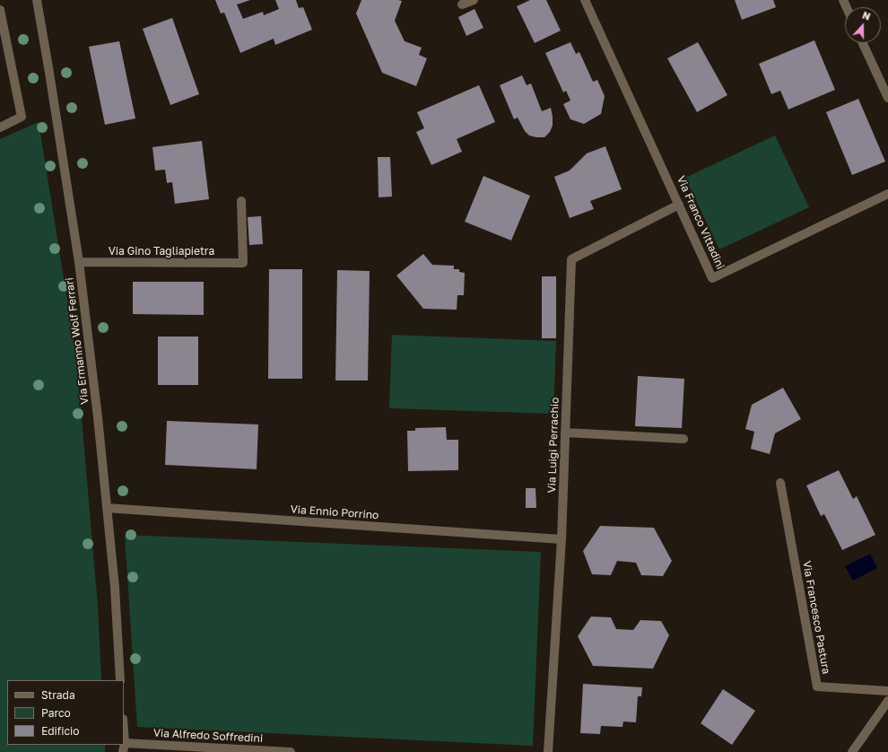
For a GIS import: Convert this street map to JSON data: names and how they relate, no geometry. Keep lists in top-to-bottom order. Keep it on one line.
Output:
{"streets":{"street":["Via Franco Vittadini","Via Gino Tagliapietra","Via Ermanno Wolf Ferrari","Via Luigi Perrachio","Via Ennio Porrino","Via Francesco Pastura","Via Alfredo Soffredini"]},"crossings":[["Via Franco Vittadini","Via Luigi Perrachio"],["Via Gino Tagliapietra","Via Ermanno Wolf Ferrari"],["Via Ermanno Wolf Ferrari","Via Ennio Porrino"],["Via Luigi Perrachio","Via Ennio Porrino"]],"legend":["Strada","Parco","Edificio"],"north":"top"}
